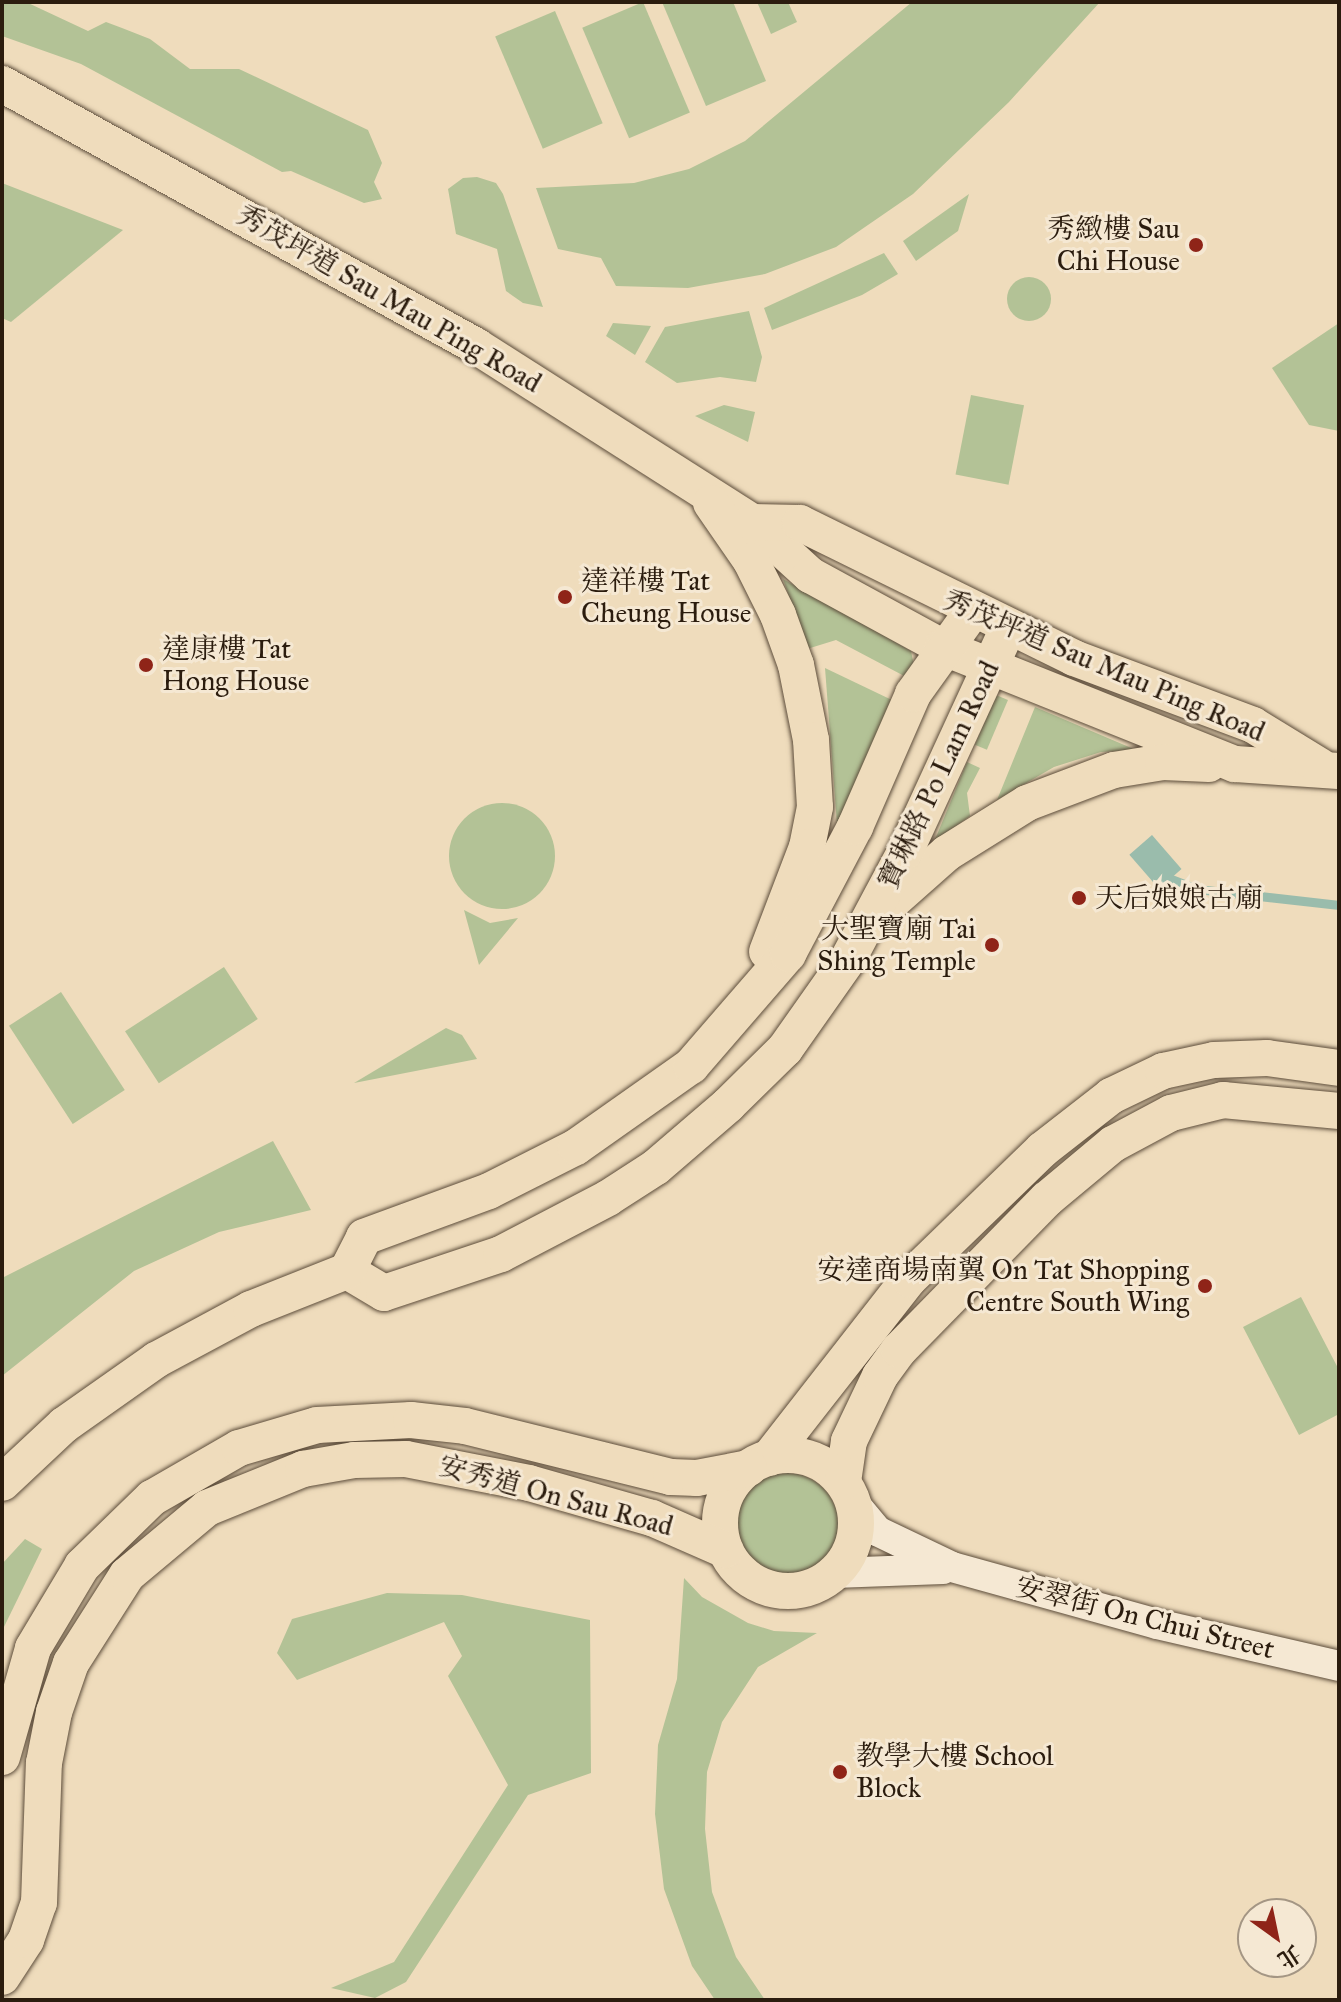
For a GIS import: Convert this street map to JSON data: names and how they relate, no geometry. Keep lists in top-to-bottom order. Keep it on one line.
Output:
{"streets":{"main road":["秀茂坪道 Sau Mau Ping Road","寶琳路 Po Lam Road","安秀道 On Sau Road"],"street":["安翠街 On Chui Street"]},"crossings":[["秀茂坪道 Sau Mau Ping Road","寶琳路 Po Lam Road"],["安秀道 On Sau Road","安翠街 On Chui Street"]],"places":["秀緻樓 Sau Chi House","達祥樓 Tat Cheung House","達康樓 Tat Hong House","天后娘娘古廟","大聖寶廟 Tai Shing Temple","安達商場南翼 On Tat Shopping Centre South Wing","教學大樓 School Block"],"north":"bottom right"}
